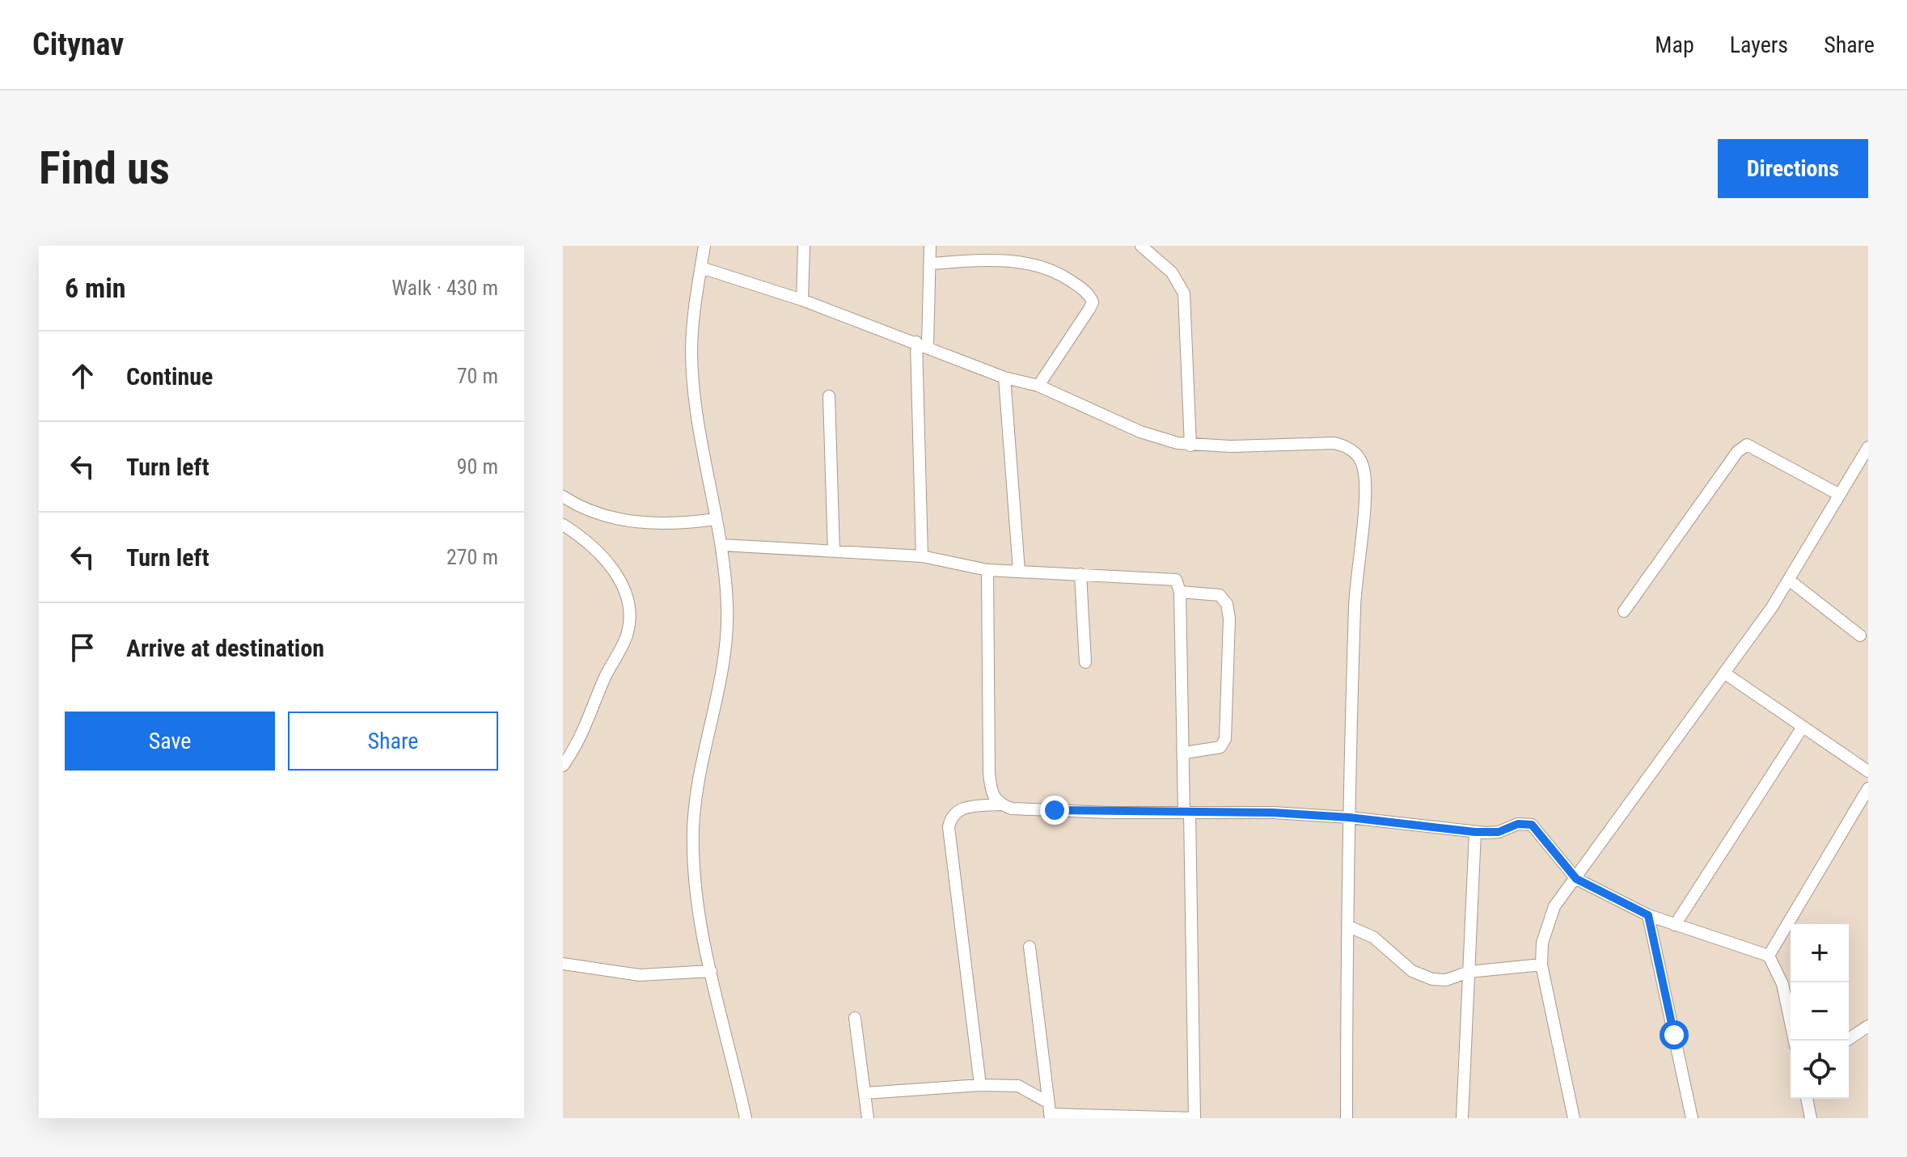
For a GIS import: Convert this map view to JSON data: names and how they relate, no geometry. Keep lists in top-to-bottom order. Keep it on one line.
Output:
{"page":{"header":"Citynav","nav":["Map","Layers","Share"],"buttons":["Directions",["Save","Share"]],"title":"Find us","heading":["6 min","Walk · 430 m"],"list":[["Continue","70 m"],["Turn left","90 m"],["Turn left","270 m"],"Arrive at destination"],"map_buttons":["+","−"]}}
